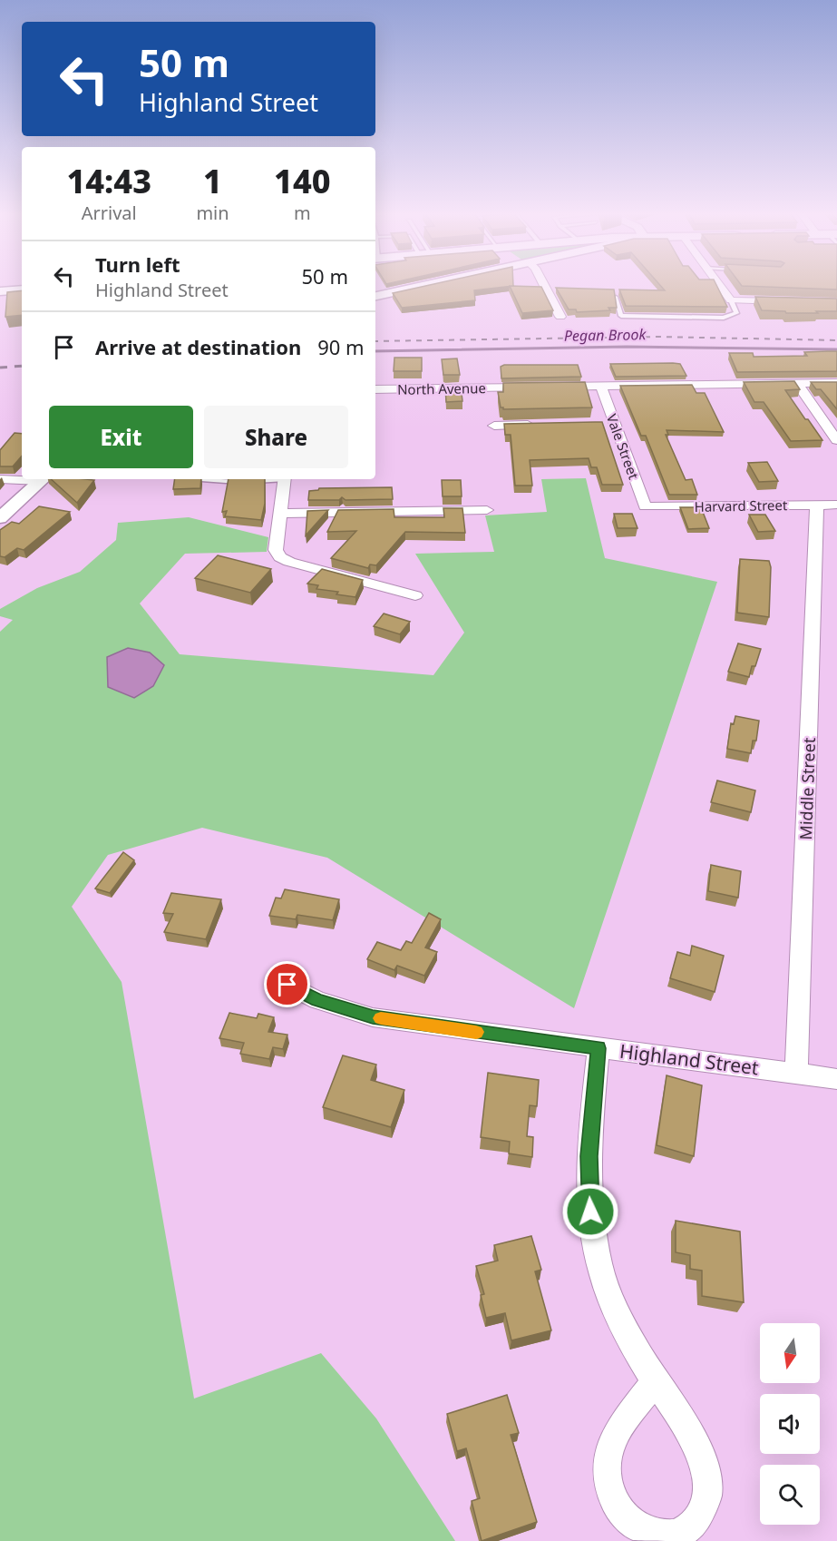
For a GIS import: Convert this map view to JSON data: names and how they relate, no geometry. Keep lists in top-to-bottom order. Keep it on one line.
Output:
{"streets":{"street":["North Avenue","Vale Street","Harvard Street","Middle Street","Highland Street"]},"crossings":[["North Avenue","Vale Street"],["Vale Street","Harvard Street"],["Harvard Street","Middle Street"],["Middle Street","Highland Street"]],"water":["Pegan Brook"],"north":"bottom","page":{"turn":["50 m","Highland Street"],"eta":["14:43","Arrival","1","min","140","m"],"list":[{"name":"Turn left","note":"Highland Street","value":"50 m"},{"name":"Arrive at destination","value":"90 m"}],"buttons":["Exit","Share"]}}
